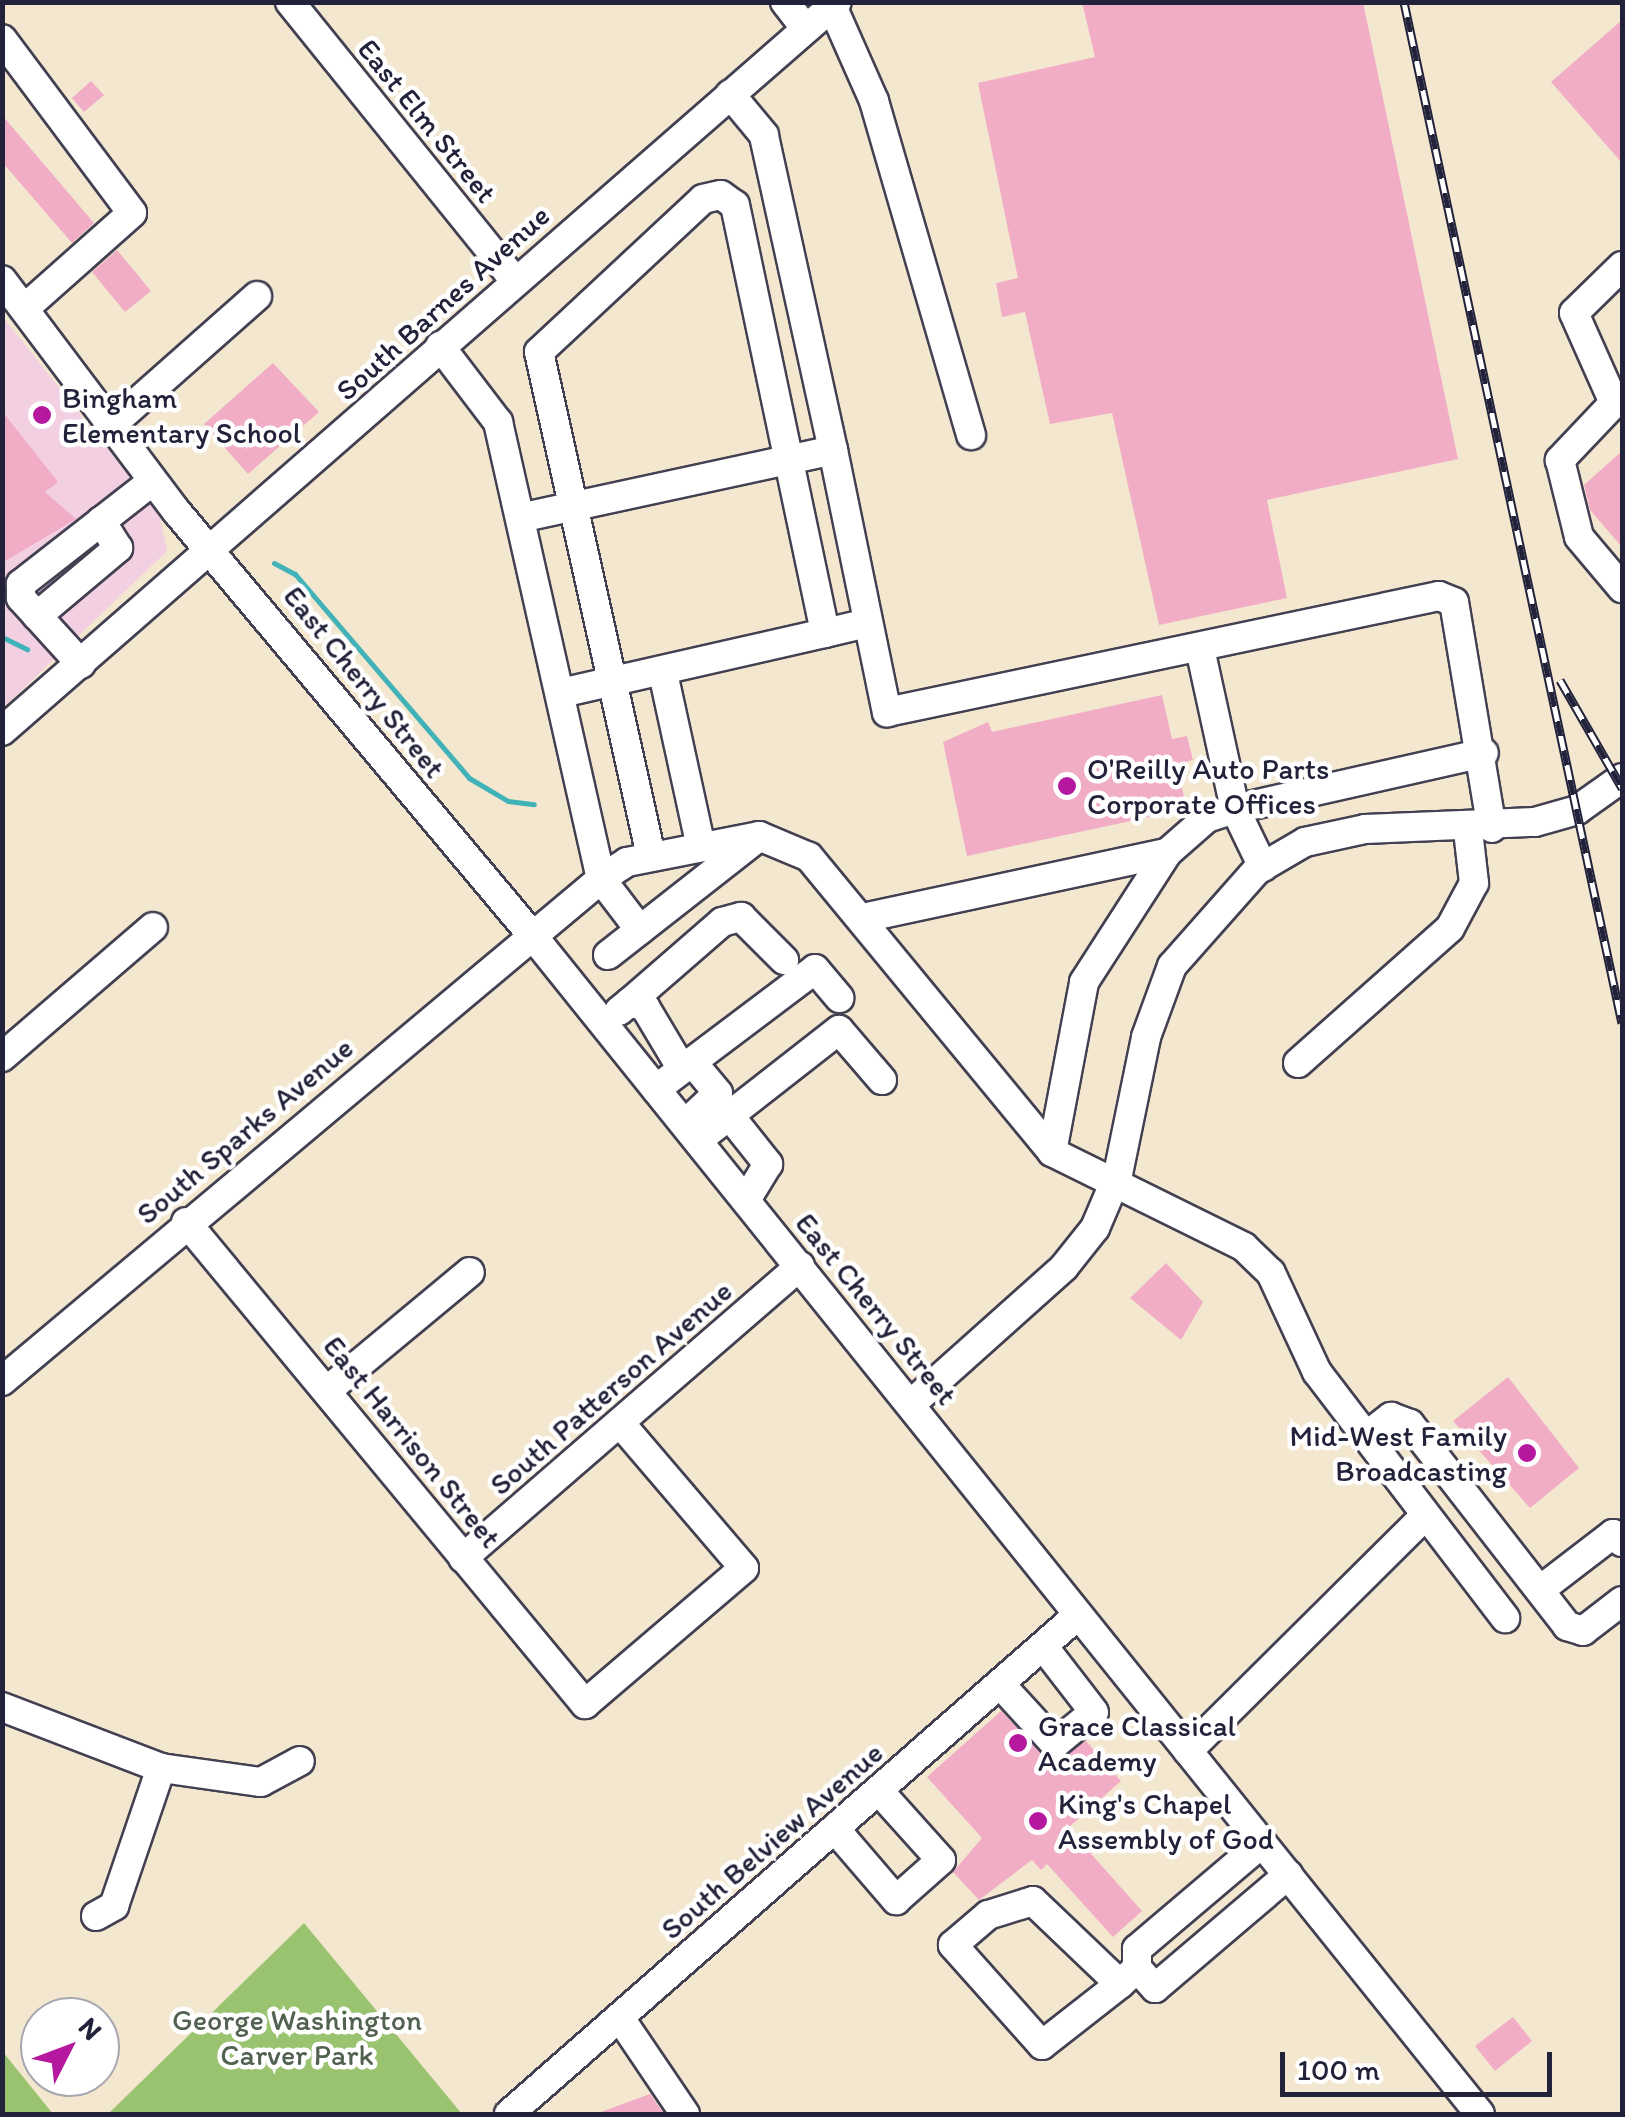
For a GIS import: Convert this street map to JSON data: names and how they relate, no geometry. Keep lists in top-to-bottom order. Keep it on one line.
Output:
{"streets":{"street":["East Elm Street","South Barnes Avenue","East Cherry Street","South Sparks Avenue","South Patterson Avenue","East Harrison Street","South Belview Avenue"]},"crossings":[["East Elm Street","South Barnes Avenue"],["South Barnes Avenue","East Cherry Street"],["East Cherry Street","South Sparks Avenue"],["East Cherry Street","South Patterson Avenue"],["East Cherry Street","South Belview Avenue"],["South Sparks Avenue","East Harrison Street"],["South Patterson Avenue","East Harrison Street"]],"parks":["George Washington Carver Park"],"places":["Bingham Elementary School","O'Reilly Auto Parts Corporate Offices","Mid-West Family Broadcasting","Grace Classical Academy","King's Chapel Assembly of God"],"scale_bar":"100 m","north":"top right"}
